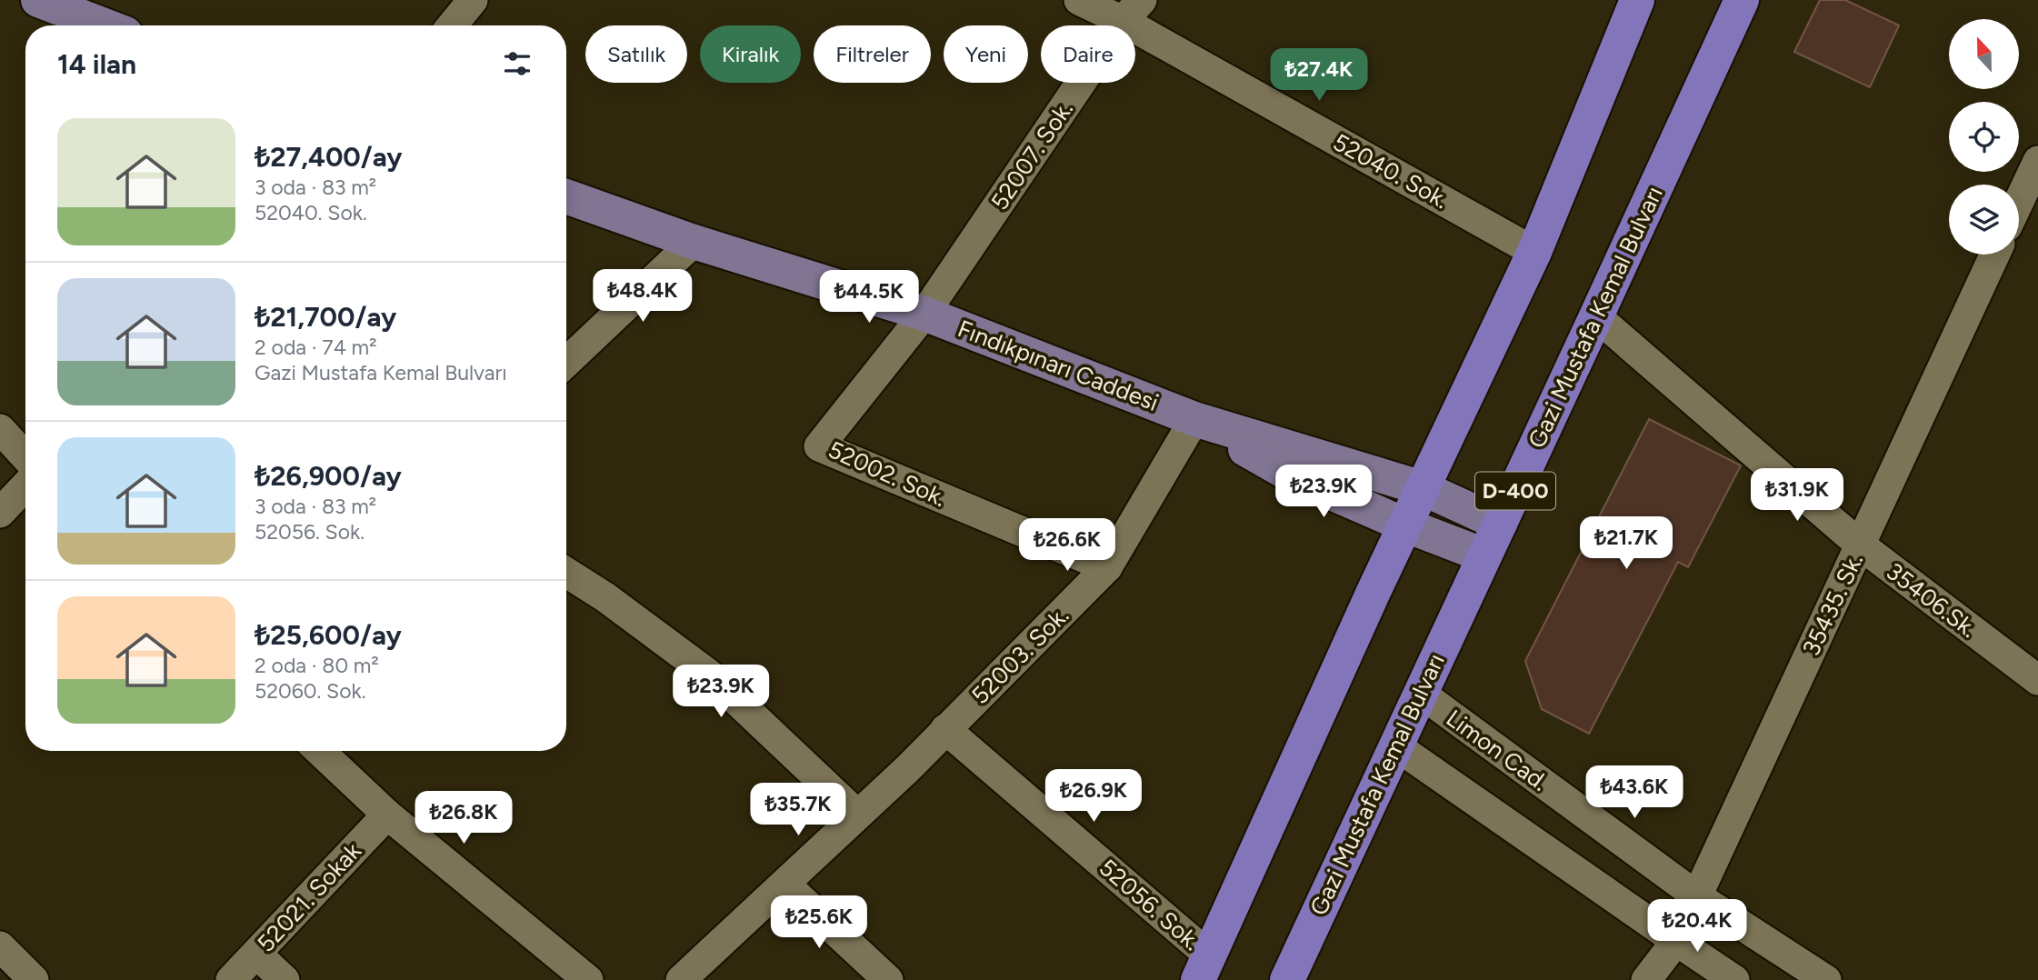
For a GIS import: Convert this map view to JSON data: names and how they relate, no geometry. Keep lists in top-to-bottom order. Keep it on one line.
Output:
{"streets":{"highway":["Gazi Mustafa Kemal Bulvarı","D-400"],"main road":["Fındıkpınarı Caddesi"],"street":["52007. Sok.","52040. Sok.","52002. Sok.","35406.Sk.","35435. Sk.","52003. Sok.","Limon Cad.","52021. Sokak","52056. Sok."]},"crossings":[["52007. Sok.","52040. Sok."],["52007. Sok.","Fındıkpınarı Caddesi"],["52007. Sok.","52002. Sok."],["Gazi Mustafa Kemal Bulvarı","Fındıkpınarı Caddesi"],["Gazi Mustafa Kemal Bulvarı","35406.Sk."],["Gazi Mustafa Kemal Bulvarı","Limon Cad."],["Fındıkpınarı Caddesi","52002. Sok."],["Fındıkpınarı Caddesi","52003. Sok."],["52002. Sok.","52003. Sok."],["35406.Sk.","35435. Sk."],["35435. Sk.","Limon Cad."],["52003. Sok.","52056. Sok."]],"north":"top","page":{"chip":["Satılık","Kiralık","Filtreler","Yeni","Daire"],"heading":"14 ilan","price":["₺27.4K","₺48.4K","₺44.5K","₺23.9K","₺31.9K","₺21.7K","₺26.6K","₺23.9K","₺43.6K","₺26.9K","₺35.7K","₺26.8K","₺25.6K","₺20.4K"],"list":[{"name":"₺27,400/ay","note":"3 oda · 83 m² · 52040. Sok."},{"name":"₺21,700/ay","note":"2 oda · 74 m² · Gazi Mustafa Kemal Bulvarı"},{"name":"₺26,900/ay","note":"3 oda · 83 m² · 52056. Sok."},{"name":"₺25,600/ay","note":"2 oda · 80 m² · 52060. Sok."}]}}
